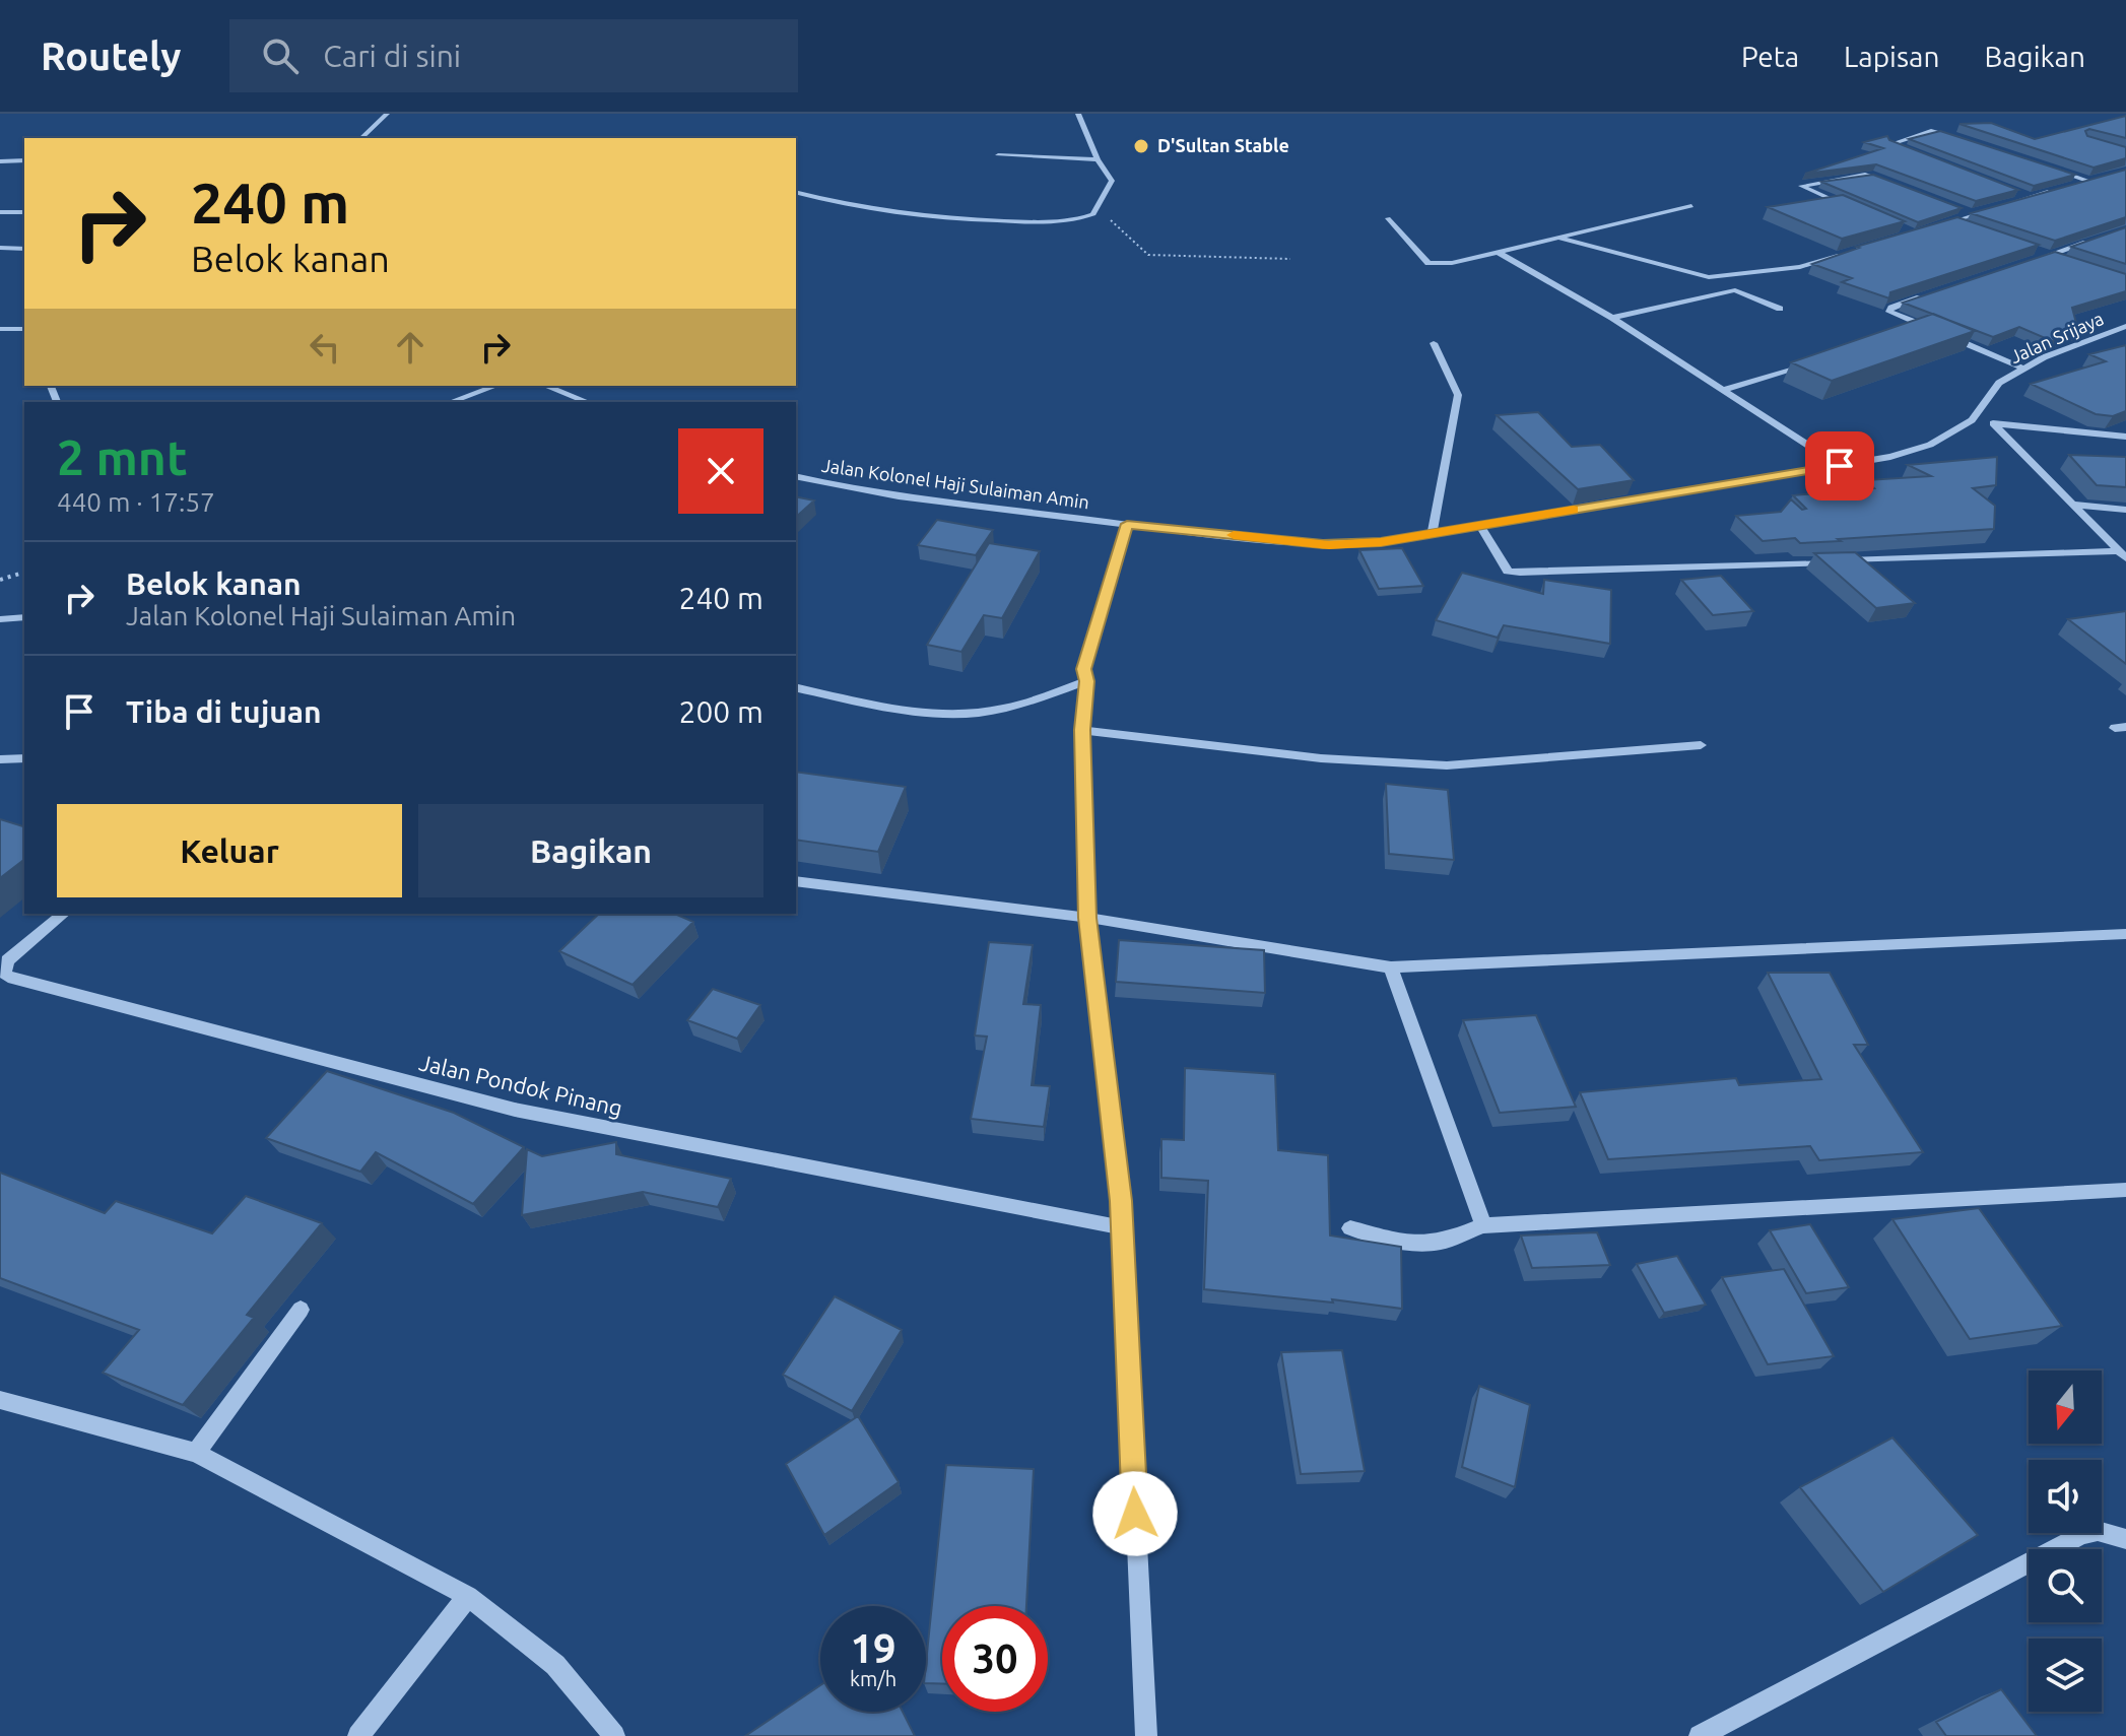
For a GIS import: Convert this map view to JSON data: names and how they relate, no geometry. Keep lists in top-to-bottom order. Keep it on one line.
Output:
{"streets":{"street":["Jalan Srijaya","Jalan Kolonel Haji Sulaiman Amin","Jalan Pondok Pinang"]},"crossings":[["Jalan Srijaya","Jalan Kolonel Haji Sulaiman Amin"]],"places":["D'Sultan Stable"],"north":"bottom","page":{"header":"Routely","search":"Cari di sini","nav":["Peta","Lapisan","Bagikan"],"turn":["240 m","Belok kanan"],"heading":["2 mnt","440 m · 17:57"],"list":[{"name":"Belok kanan","note":"Jalan Kolonel Haji Sulaiman Amin","value":"240 m"},{"name":"Tiba di tujuan","value":"200 m"}],"buttons":["Keluar","Bagikan"],"speed":"19 km/h","limit":"30"}}
